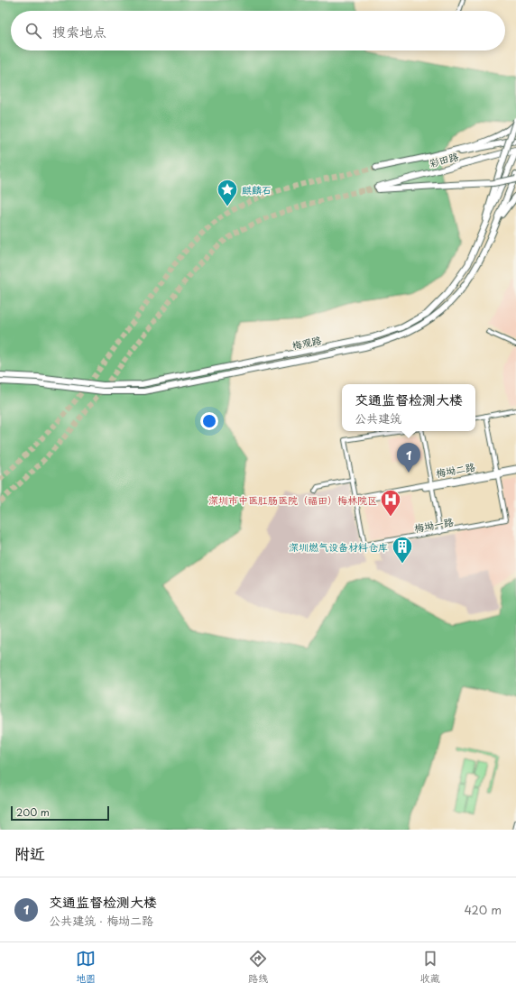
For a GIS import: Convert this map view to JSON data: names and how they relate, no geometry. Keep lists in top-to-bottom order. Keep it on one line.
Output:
{"streets":{"main road":["彩田路","梅观路"],"street":["梅坳二路","梅坳一路"]},"crossings":[["彩田路","梅观路"],["梅坳二路","梅坳一路"]],"places":{"place":["麒麟石"],"hospital":["深圳市中医肛肠医院（福田）梅林院区"],"building":["深圳燃气设备材料仓库"]},"scale_bar":"200 m","page":{"search":"搜索地点","popup":["交通监督检测大楼","公共建筑"],"pins":"1","scale":"200 m","heading":"附近","list":[{"mark":"1","name":"交通监督检测大楼","note":"公共建筑 · 梅坳二路","value":"420 m"}],"nav":["地图","路线","收藏"]}}
